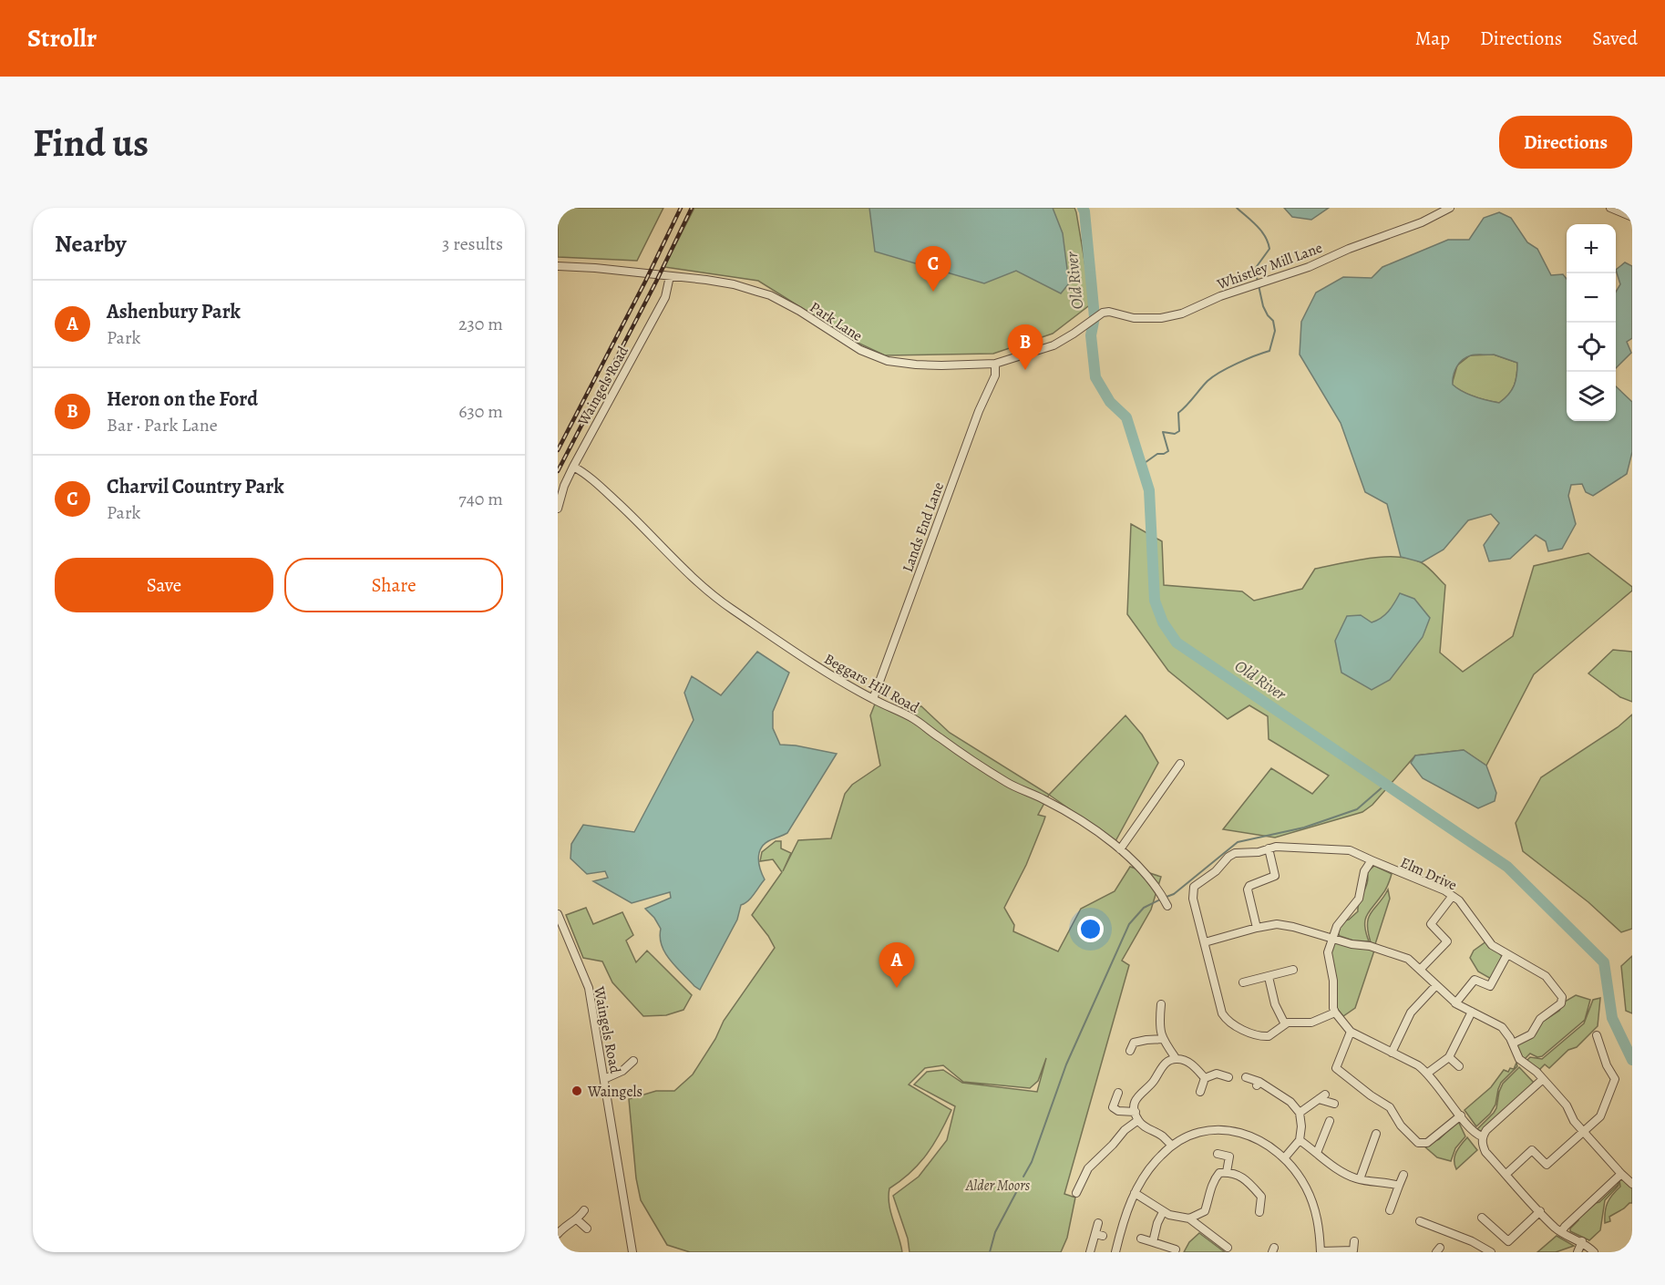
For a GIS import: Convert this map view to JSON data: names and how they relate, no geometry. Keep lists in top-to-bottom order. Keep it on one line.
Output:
{"streets":{"street":["Whistley Mill Lane","Park Lane","Waingels Road","Lands End Lane","Beggars Hill Road","Elm Drive"]},"crossings":[["Whistley Mill Lane","Park Lane"],["Park Lane","Waingels Road"],["Park Lane","Lands End Lane"],["Waingels Road","Beggars Hill Road"],["Lands End Lane","Beggars Hill Road"]],"water":["Old River"],"parks":["Alder Moors"],"places":["Waingels"],"page":{"header":"Strollr","nav":["Map","Directions","Saved"],"buttons":["Directions",["Save","Share"]],"title":"Find us","heading":["Nearby","3 results"],"map_buttons":["+","−"],"pins":["C","B","A"],"list":[{"mark":"A","name":"Ashenbury Park","note":"Park","value":"230 m"},{"mark":"B","name":"Heron on the Ford","note":"Bar · Park Lane","value":"630 m"},{"mark":"C","name":"Charvil Country Park","note":"Park","value":"740 m"}]}}
